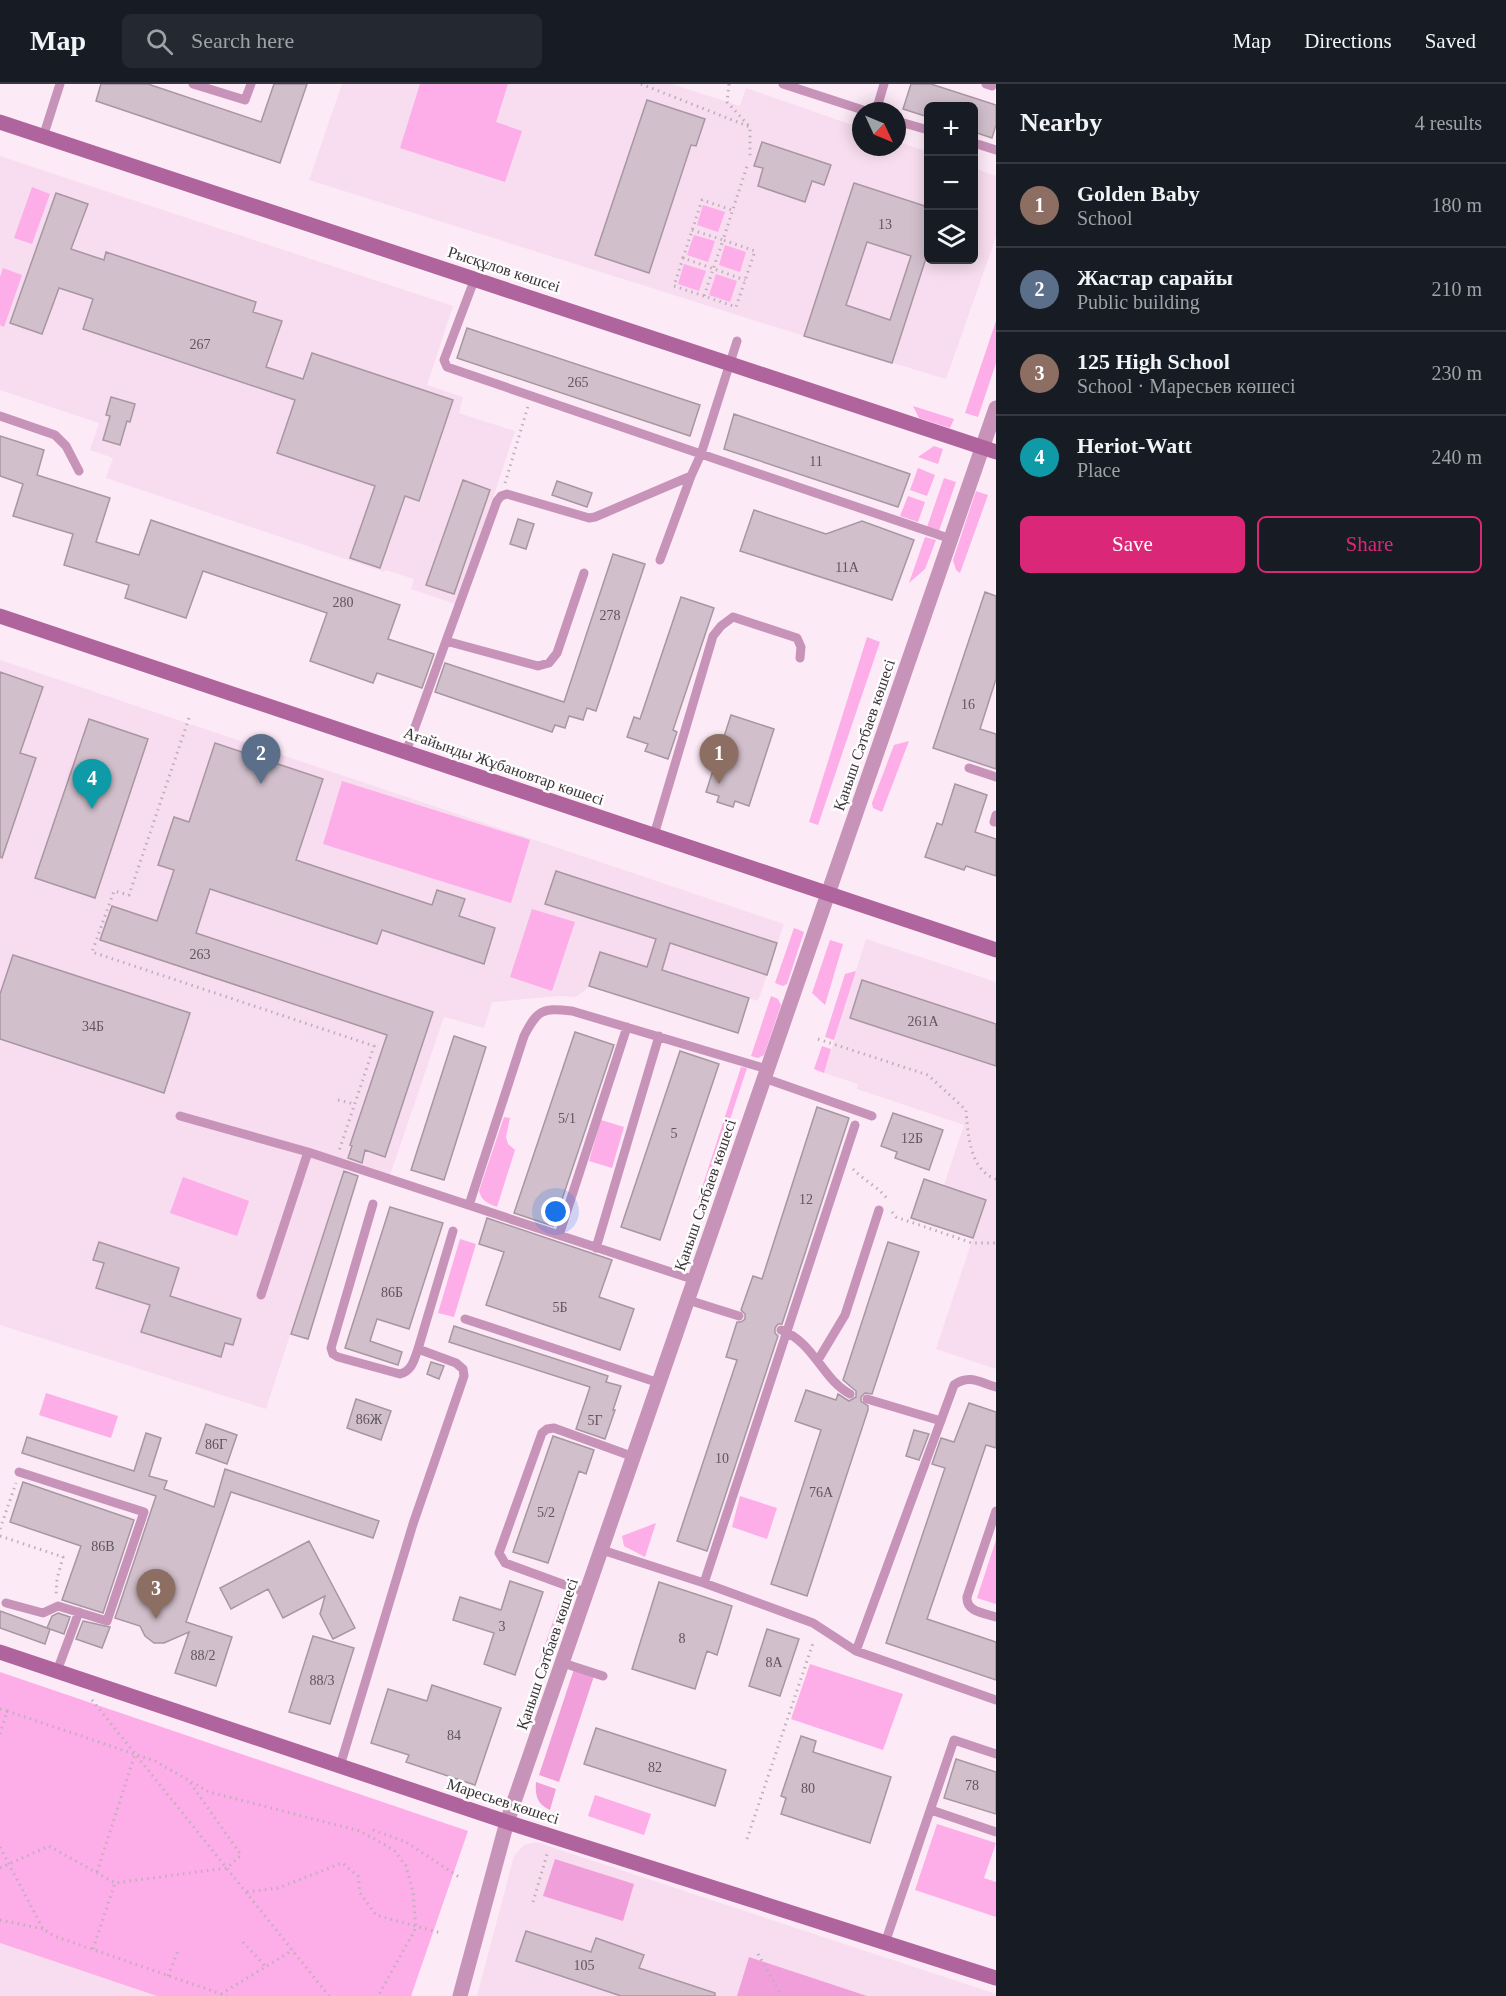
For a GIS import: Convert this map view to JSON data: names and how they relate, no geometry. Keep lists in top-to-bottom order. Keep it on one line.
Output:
{"streets":{"street":["Рысқұлов көшсеі","Қаныш Сәтбаев көшесі","Ағайынды Жұбановтар көшесі","Маресьев көшесі"]},"crossings":[["Рысқұлов көшсеі","Қаныш Сәтбаев көшесі"],["Қаныш Сәтбаев көшесі","Ағайынды Жұбановтар көшесі"],["Қаныш Сәтбаев көшесі","Маресьев көшесі"]],"house_numbers":["13","267","265","11","11А","280","278","16","263","261А","34Б","5/1","5","12Б","12","86Б","5Б","86Ж","5Г","86Г","10","76А","5/2","86В","3","8","88/2","8А","88/3","84","82","78","80","105"],"north":"bottom right","page":{"header":"Map","search":"Search here","nav":["Map","Directions","Saved"],"heading":["Nearby","4 results"],"map_buttons":["+","−"],"list":[{"mark":"1","name":"Golden Baby","note":"School","value":"180 m"},{"mark":"2","name":"Жастар сарайы","note":"Public building","value":"210 m"},{"mark":"3","name":"125 High School","note":"School · Маресьев көшесі","value":"230 m"},{"mark":"4","name":"Heriot-Watt","note":"Place","value":"240 m"}],"buttons":["Save","Share"],"pins":["1","2","4","3"]}}
